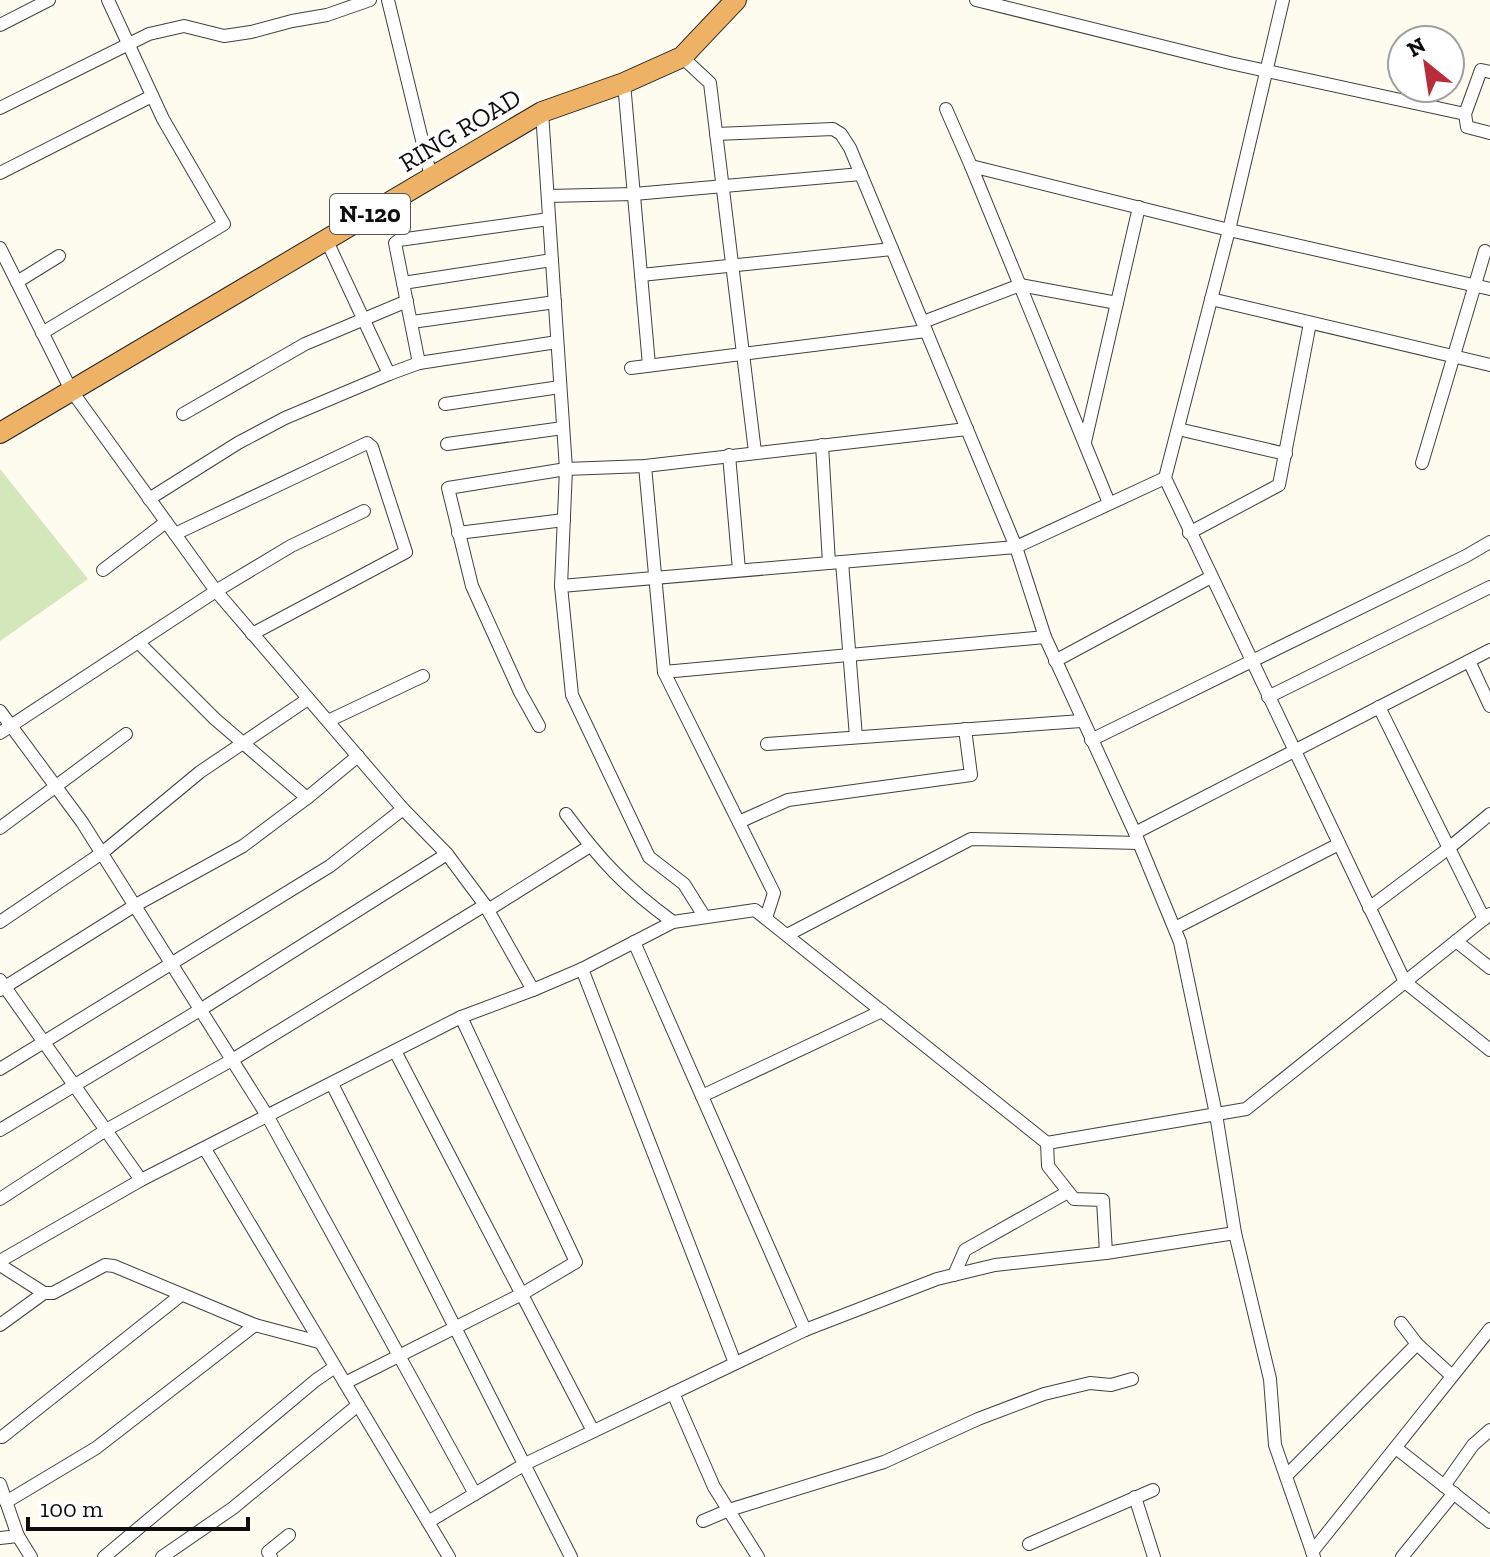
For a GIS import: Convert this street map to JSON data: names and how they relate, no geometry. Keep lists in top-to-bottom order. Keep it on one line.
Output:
{"streets":{"highway":["RING ROAD","N-120"]},"scale_bar":"100 m","north":"top left"}
